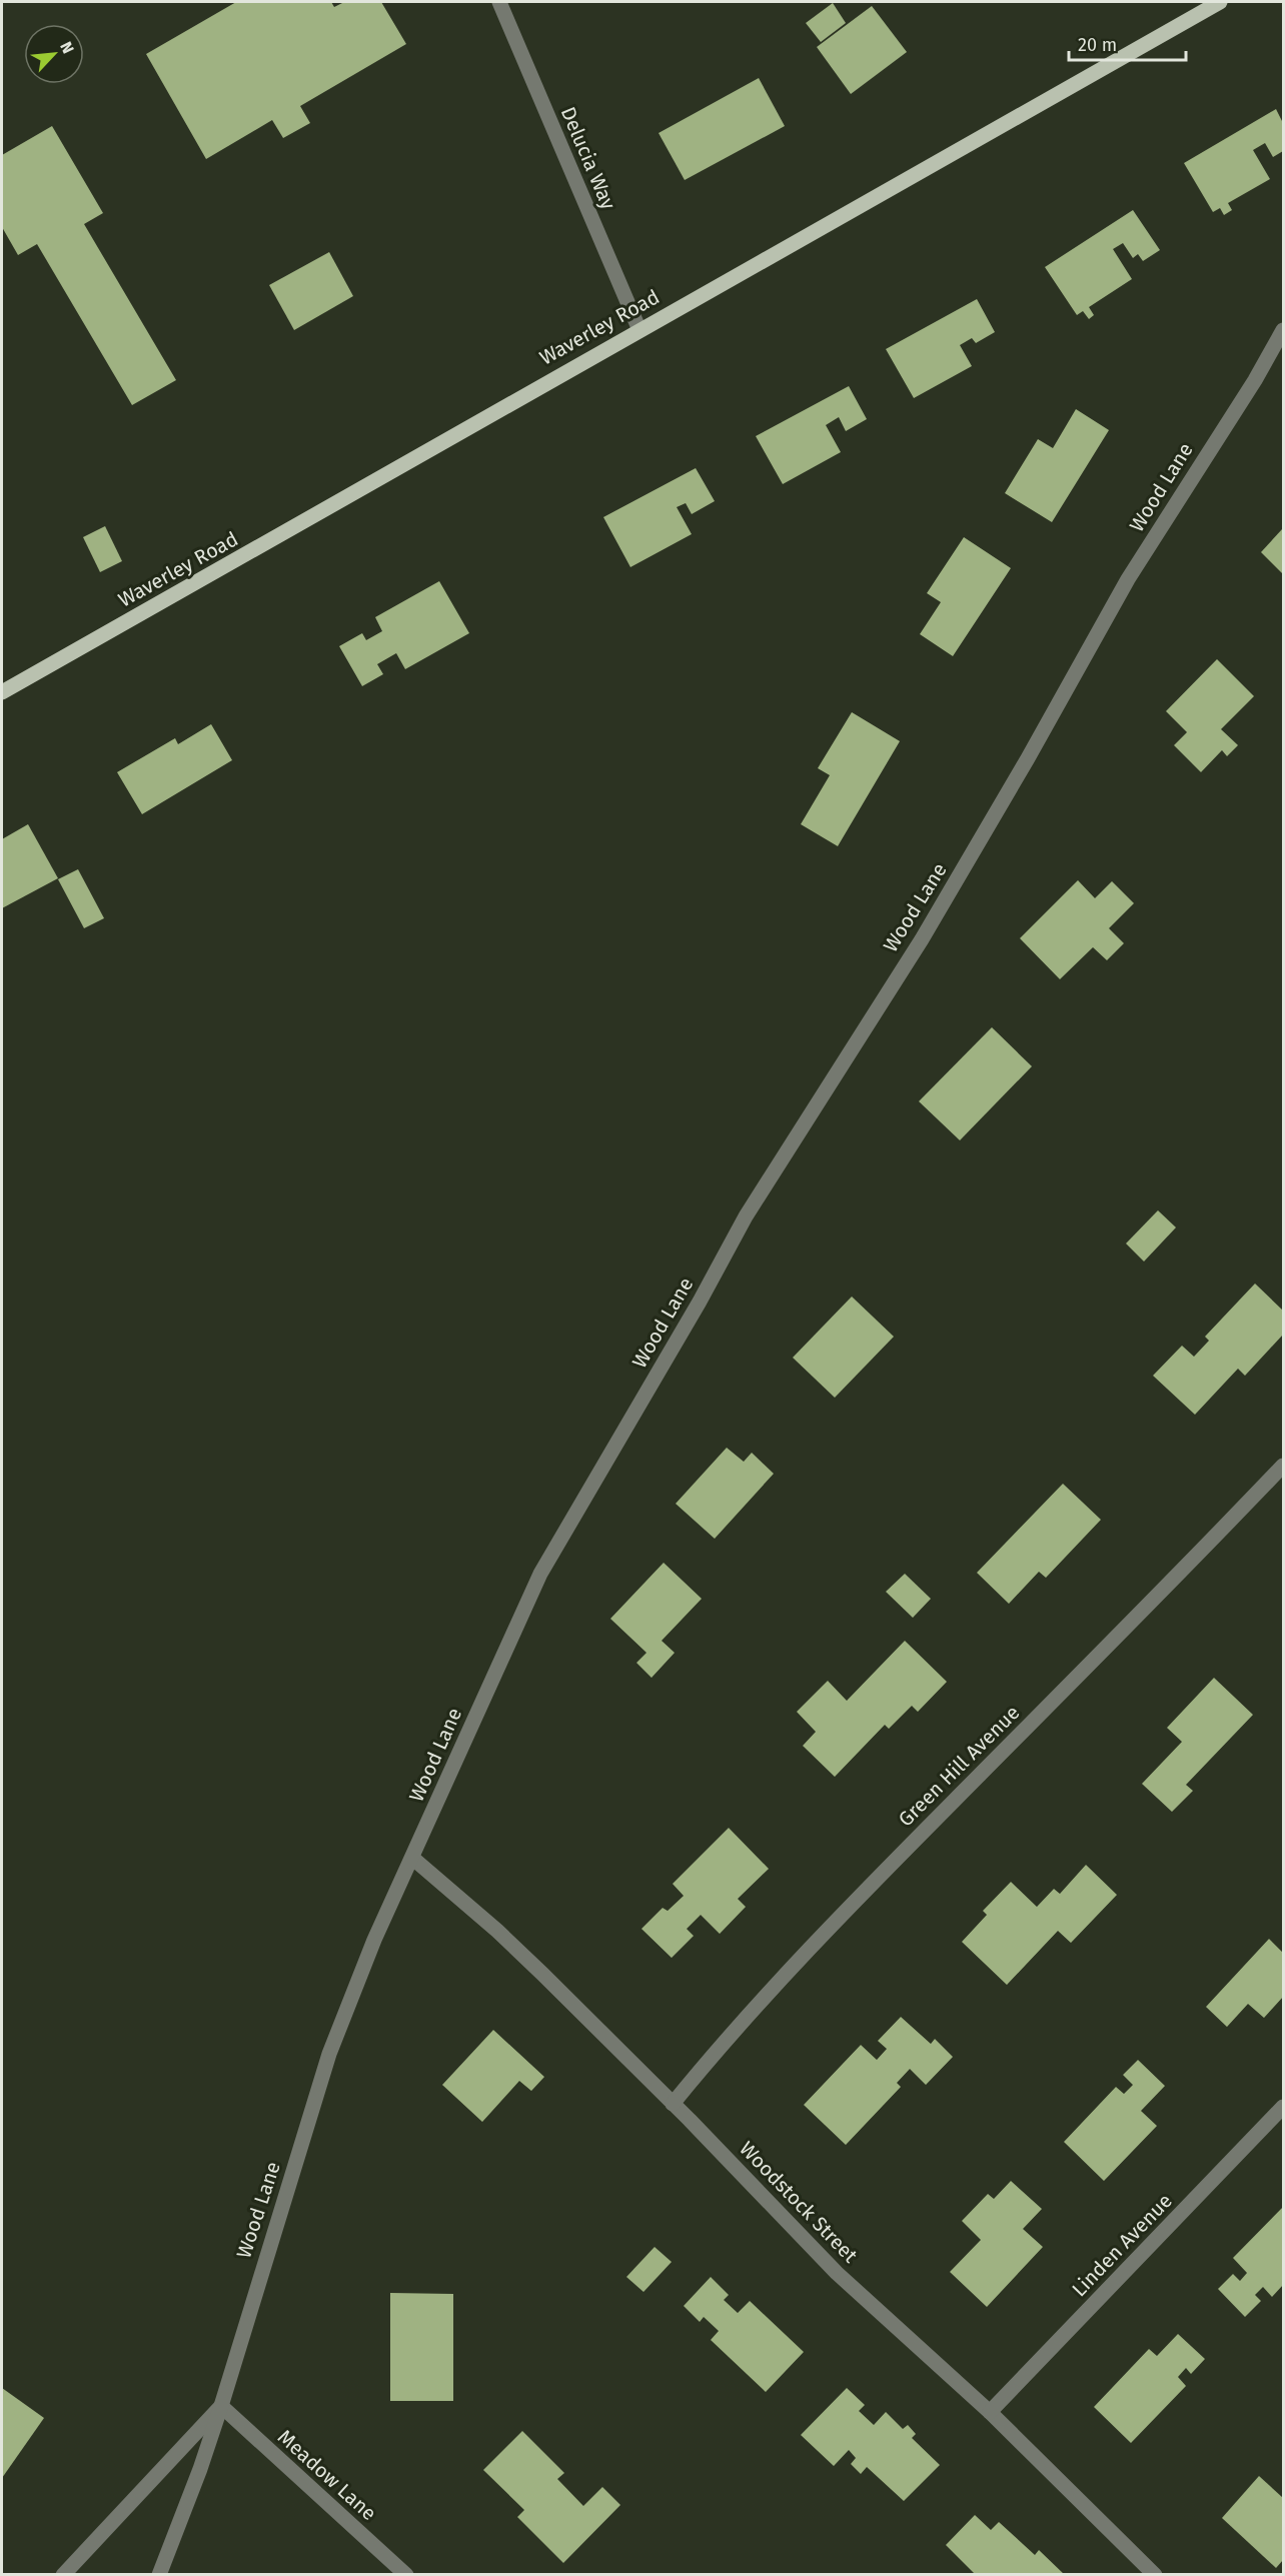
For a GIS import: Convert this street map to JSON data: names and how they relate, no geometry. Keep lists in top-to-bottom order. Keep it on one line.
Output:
{"streets":{"main road":["Waverley Road"],"street":["Delucia Way","Wood Lane","Green Hill Avenue","Woodstock Street","Linden Avenue","Meadow Lane"]},"crossings":[["Delucia Way","Waverley Road"],["Wood Lane","Woodstock Street"],["Wood Lane","Meadow Lane"],["Green Hill Avenue","Woodstock Street"],["Woodstock Street","Linden Avenue"]],"scale_bar":"20 m","north":"top right"}
